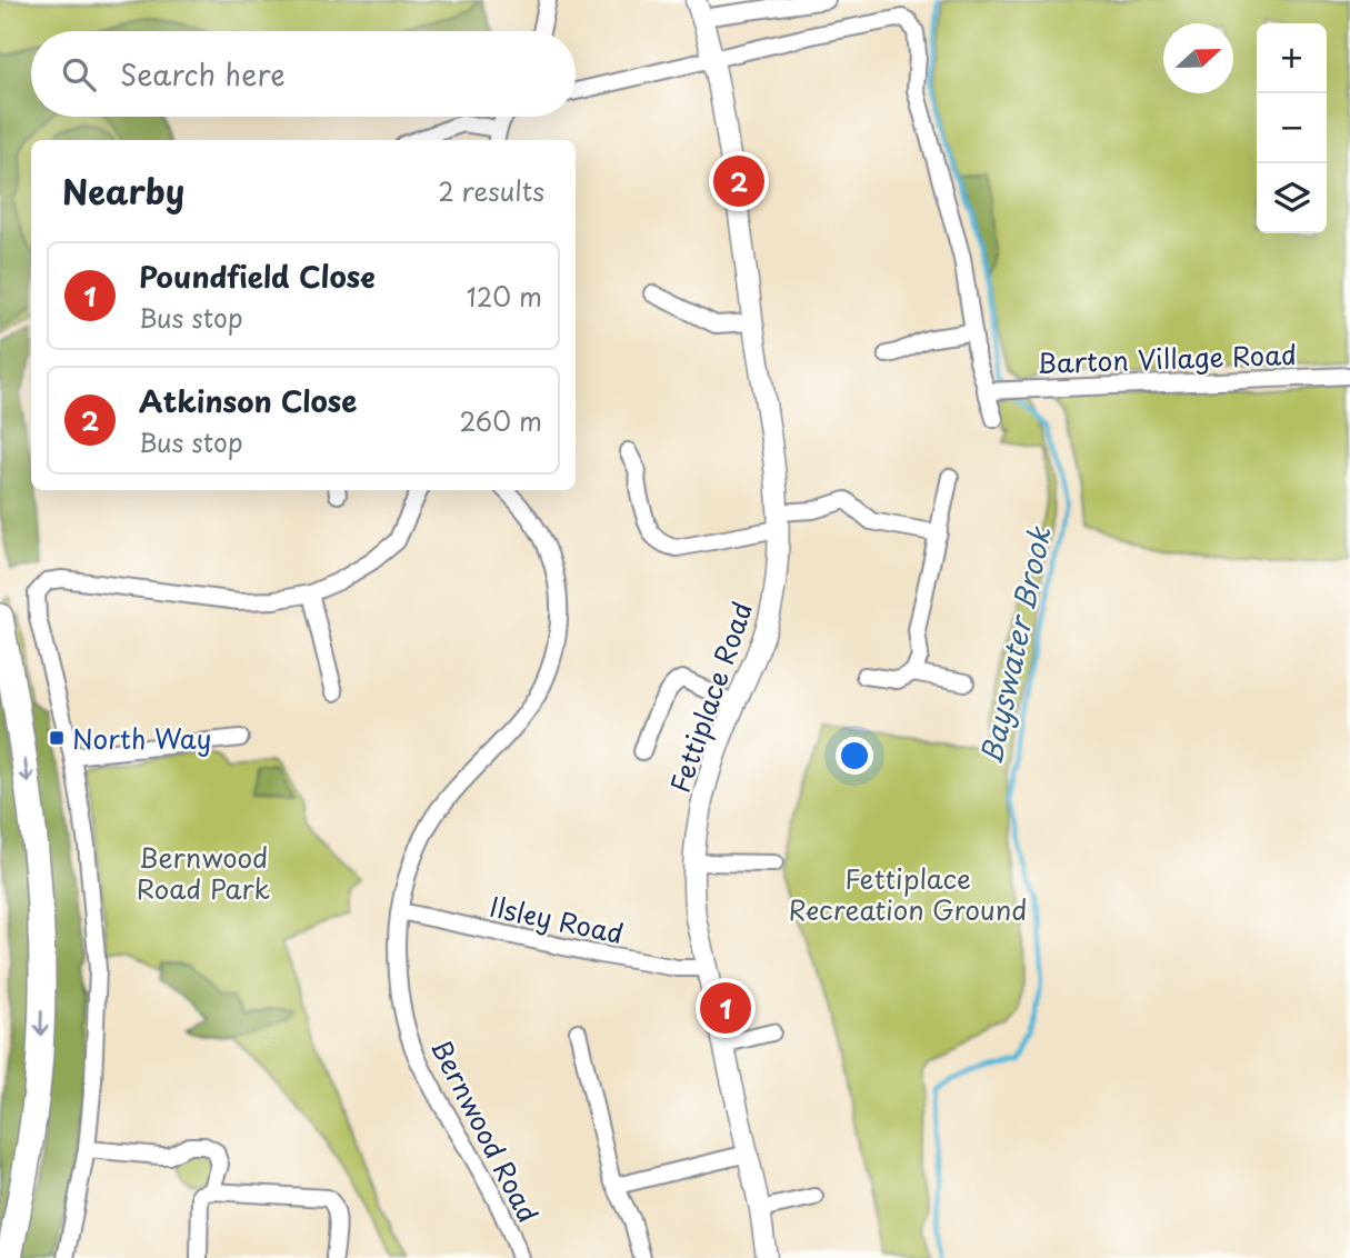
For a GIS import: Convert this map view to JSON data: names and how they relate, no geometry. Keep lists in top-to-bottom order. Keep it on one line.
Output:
{"streets":{"street":["Barton Village Road","Fettiplace Road","Ilsley Road","Bernwood Road"]},"crossings":[["Fettiplace Road","Ilsley Road"],["Ilsley Road","Bernwood Road"]],"water":["Bayswater Brook"],"parks":["Bernwood Road Park","Fettiplace Recreation Ground"],"places":{"transit":["North Way"]},"north":"right","page":{"map_buttons":["+","−"],"search":"Search here","heading":["Nearby","2 results"],"pins":["2","1"],"list":[{"mark":"1","name":"Poundfield Close","note":"Bus stop","value":"120 m"},{"mark":"2","name":"Atkinson Close","note":"Bus stop","value":"260 m"}]}}
